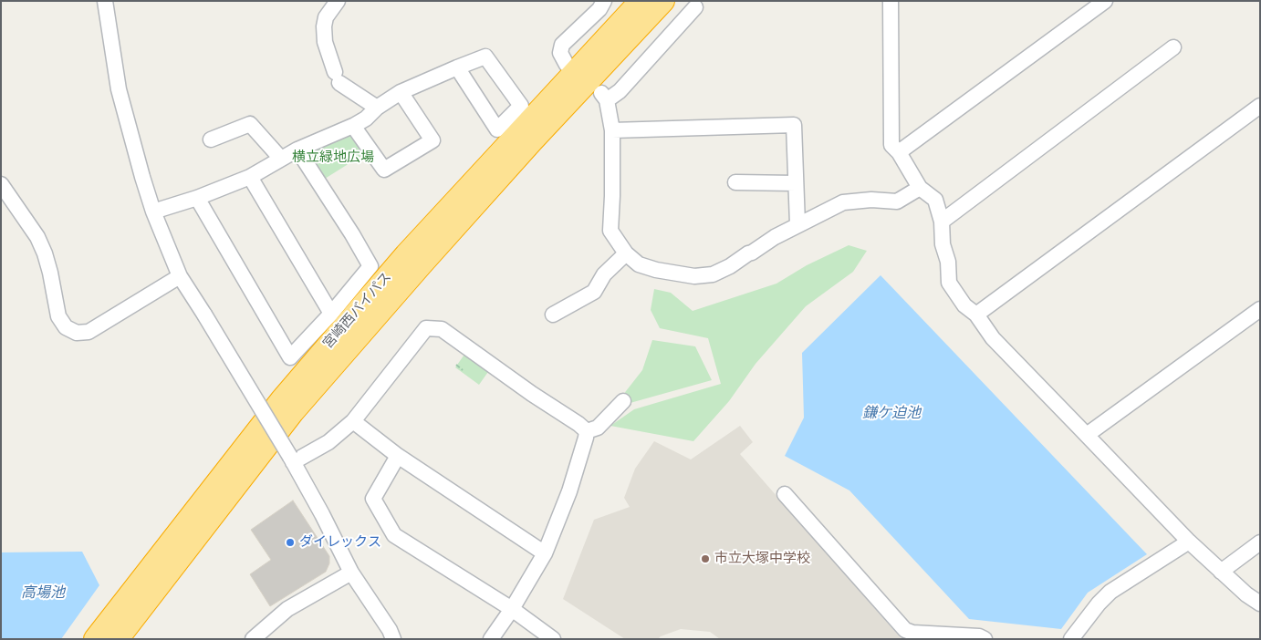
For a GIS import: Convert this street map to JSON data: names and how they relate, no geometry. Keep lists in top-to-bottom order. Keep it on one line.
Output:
{"streets":{"highway":["宮崎西バイパス"]},"water":["鎌ケ迫池","高場池"],"parks":["横立緑地広場"],"places":["ダイレックス","市立大塚中学校"]}
